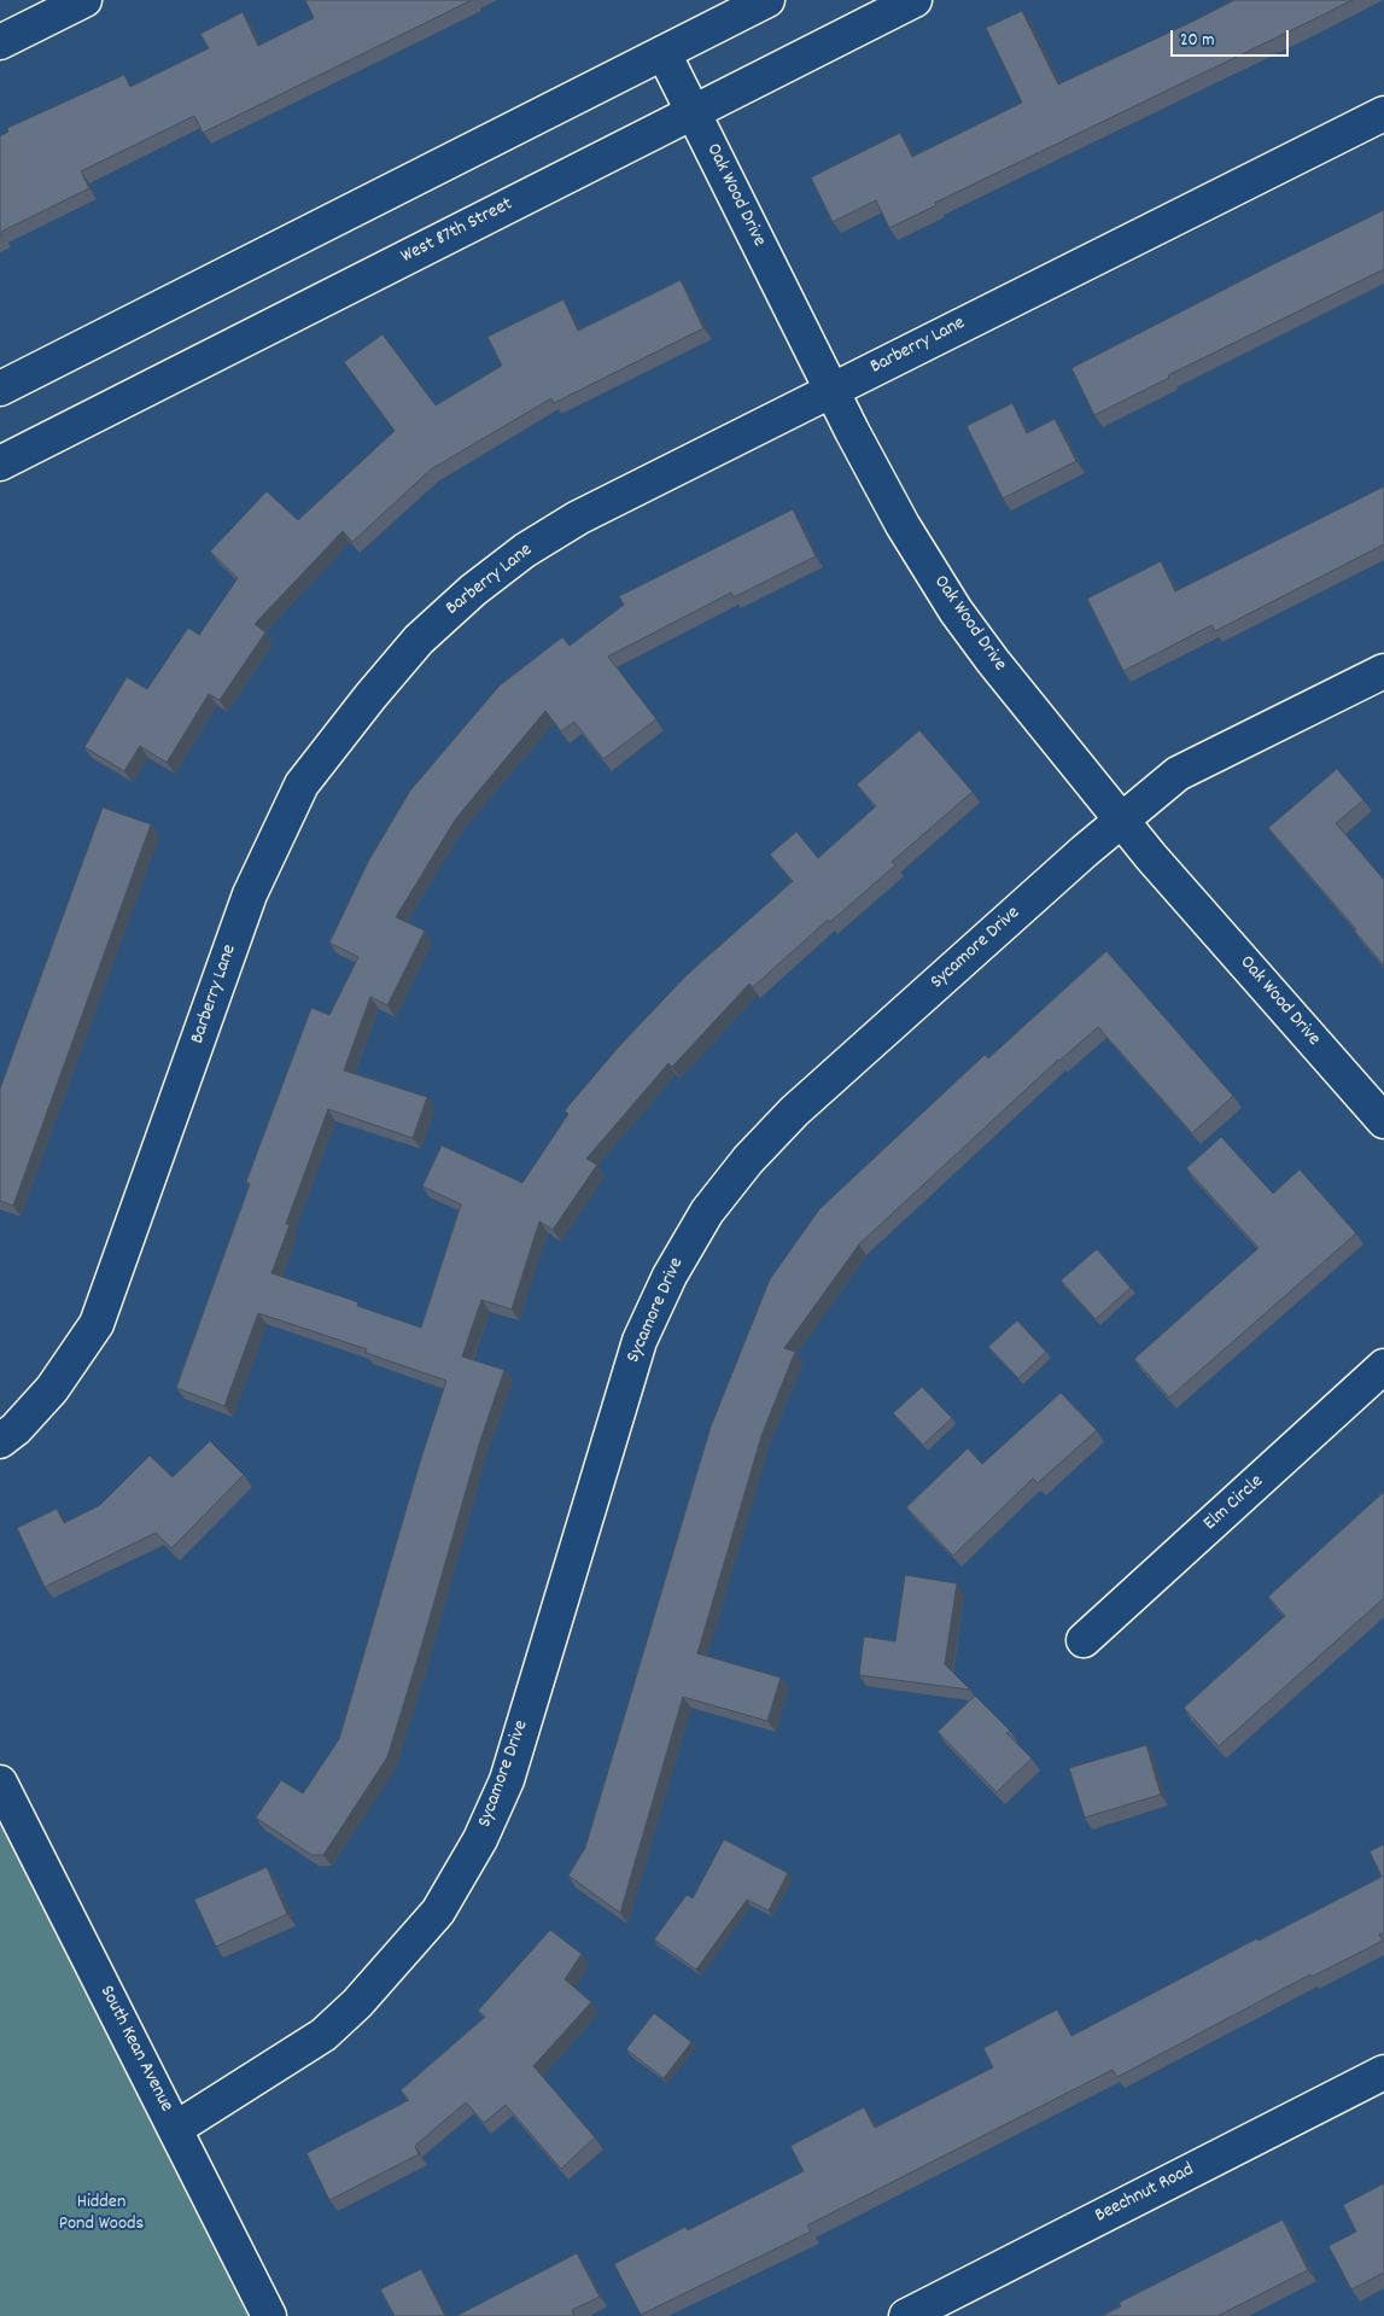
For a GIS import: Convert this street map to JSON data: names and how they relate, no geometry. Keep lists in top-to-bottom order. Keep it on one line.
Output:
{"streets":{"street":["Oak Wood Drive","West 87th Street","Barberry Lane","Sycamore Drive","Elm Circle","South Kean Avenue","Beechnut Road"]},"crossings":[["Oak Wood Drive","West 87th Street"],["Oak Wood Drive","Barberry Lane"],["Oak Wood Drive","Sycamore Drive"],["Sycamore Drive","South Kean Avenue"]],"parks":["Hidden Pond Woods"],"scale_bar":"20 m"}
